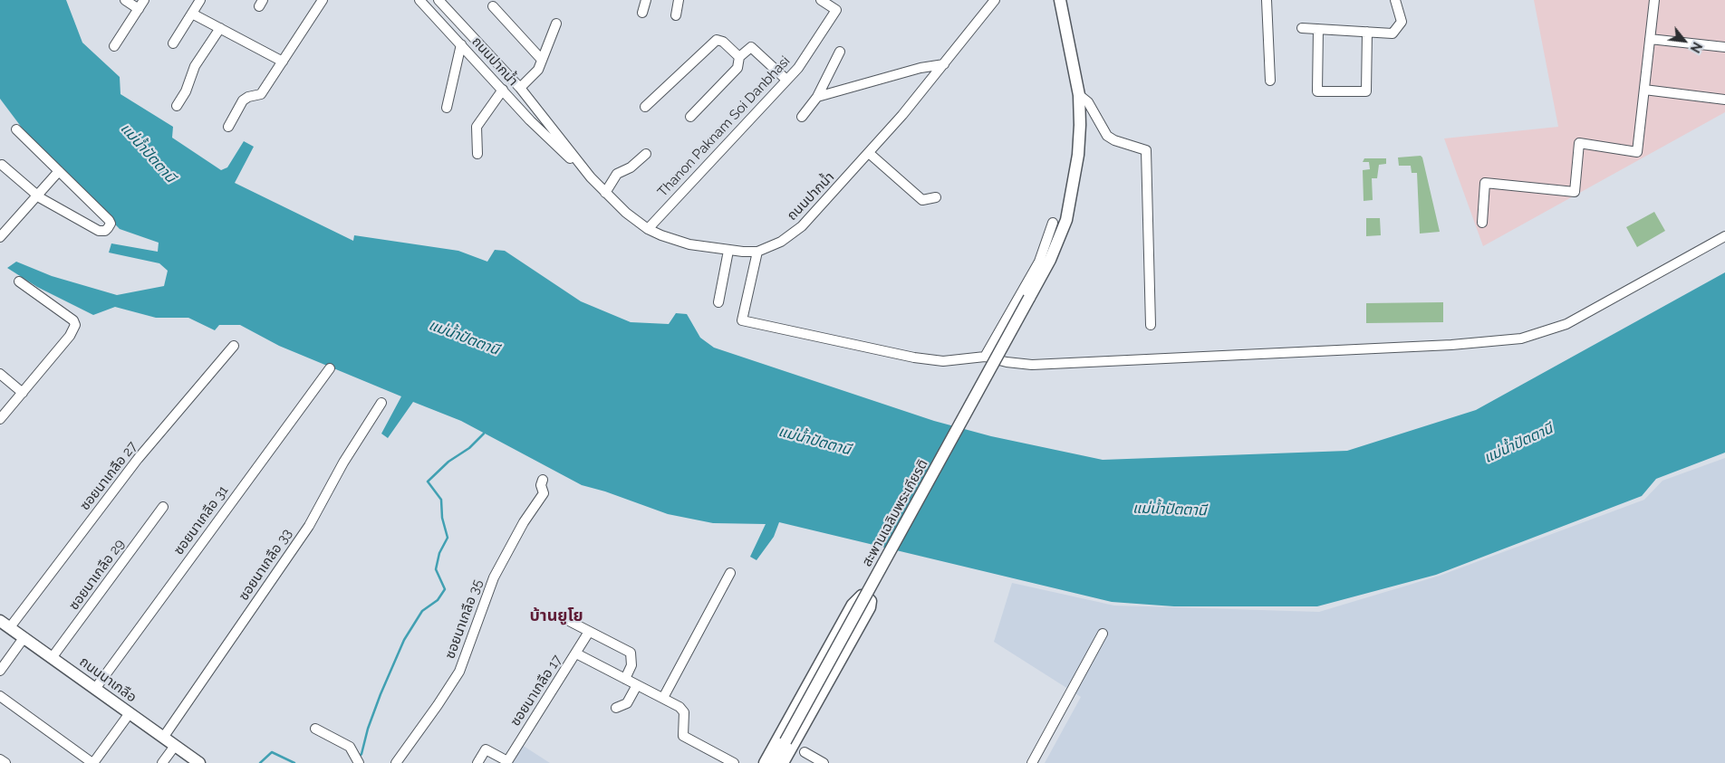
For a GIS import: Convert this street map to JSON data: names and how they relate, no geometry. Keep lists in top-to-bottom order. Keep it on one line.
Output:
{"streets":{"main road":["สะพานเฉลิมพระเกียรติ","ถนนนาเกลือ"],"street":["ถนนปากน้ำ","Thanon Paknam Soi Danbhasi","ซอยนาเกลือ 27","ซอยนาเกลือ 31","ซอยนาเกลือ 33","ซอยนาเกลือ 29","ซอยนาเกลือ 35","ซอยนาเกลือ 17"]},"crossings":[["ถนนปากน้ำ","Thanon Paknam Soi Danbhasi"],["ซอยนาเกลือ 27","ถนนนาเกลือ"],["ซอยนาเกลือ 31","ถนนนาเกลือ"],["ซอยนาเกลือ 33","ถนนนาเกลือ"],["ซอยนาเกลือ 29","ถนนนาเกลือ"]],"districts":["บ้านยูโย"],"water":["แม่น้ำปัตตานี"],"north":"bottom right"}
